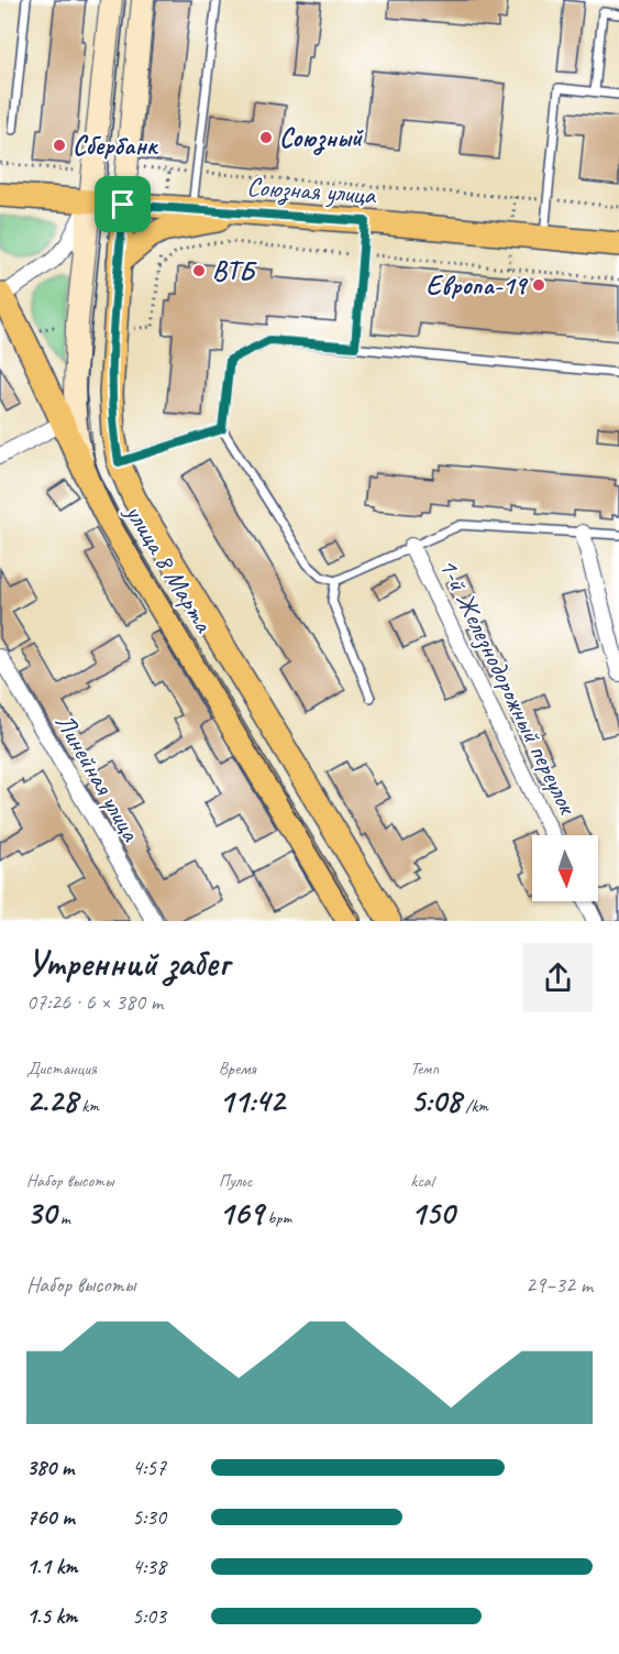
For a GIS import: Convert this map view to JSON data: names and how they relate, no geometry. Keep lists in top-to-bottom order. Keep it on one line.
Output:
{"streets":{"main road":["Союзная улица","улица 8 Марта"],"street":["1-й Железнодорожный переулок","Линейная улица"]},"crossings":[["Союзная улица","улица 8 Марта"]],"places":["Союзный","Сбербанк","ВТБ","Европа-19"],"north":"bottom","page":{"heading":["Утренний забег","07:26 · 6 × 380 m"],"stats":[["Дистанция","2.28 km"],["Время","11:42"],["Темп","5:08 /km"],["Набор высоты","30 m"],["Пульс","169 bpm"],["kcal","150"]],"chart":["Набор высоты","29–32 m"],"list":[{"name":"380 m","note":"4:57"},{"name":"760 m","note":"5:30"},{"name":"1.1 km","note":"4:38"},{"name":"1.5 km","note":"5:03"}]}}
